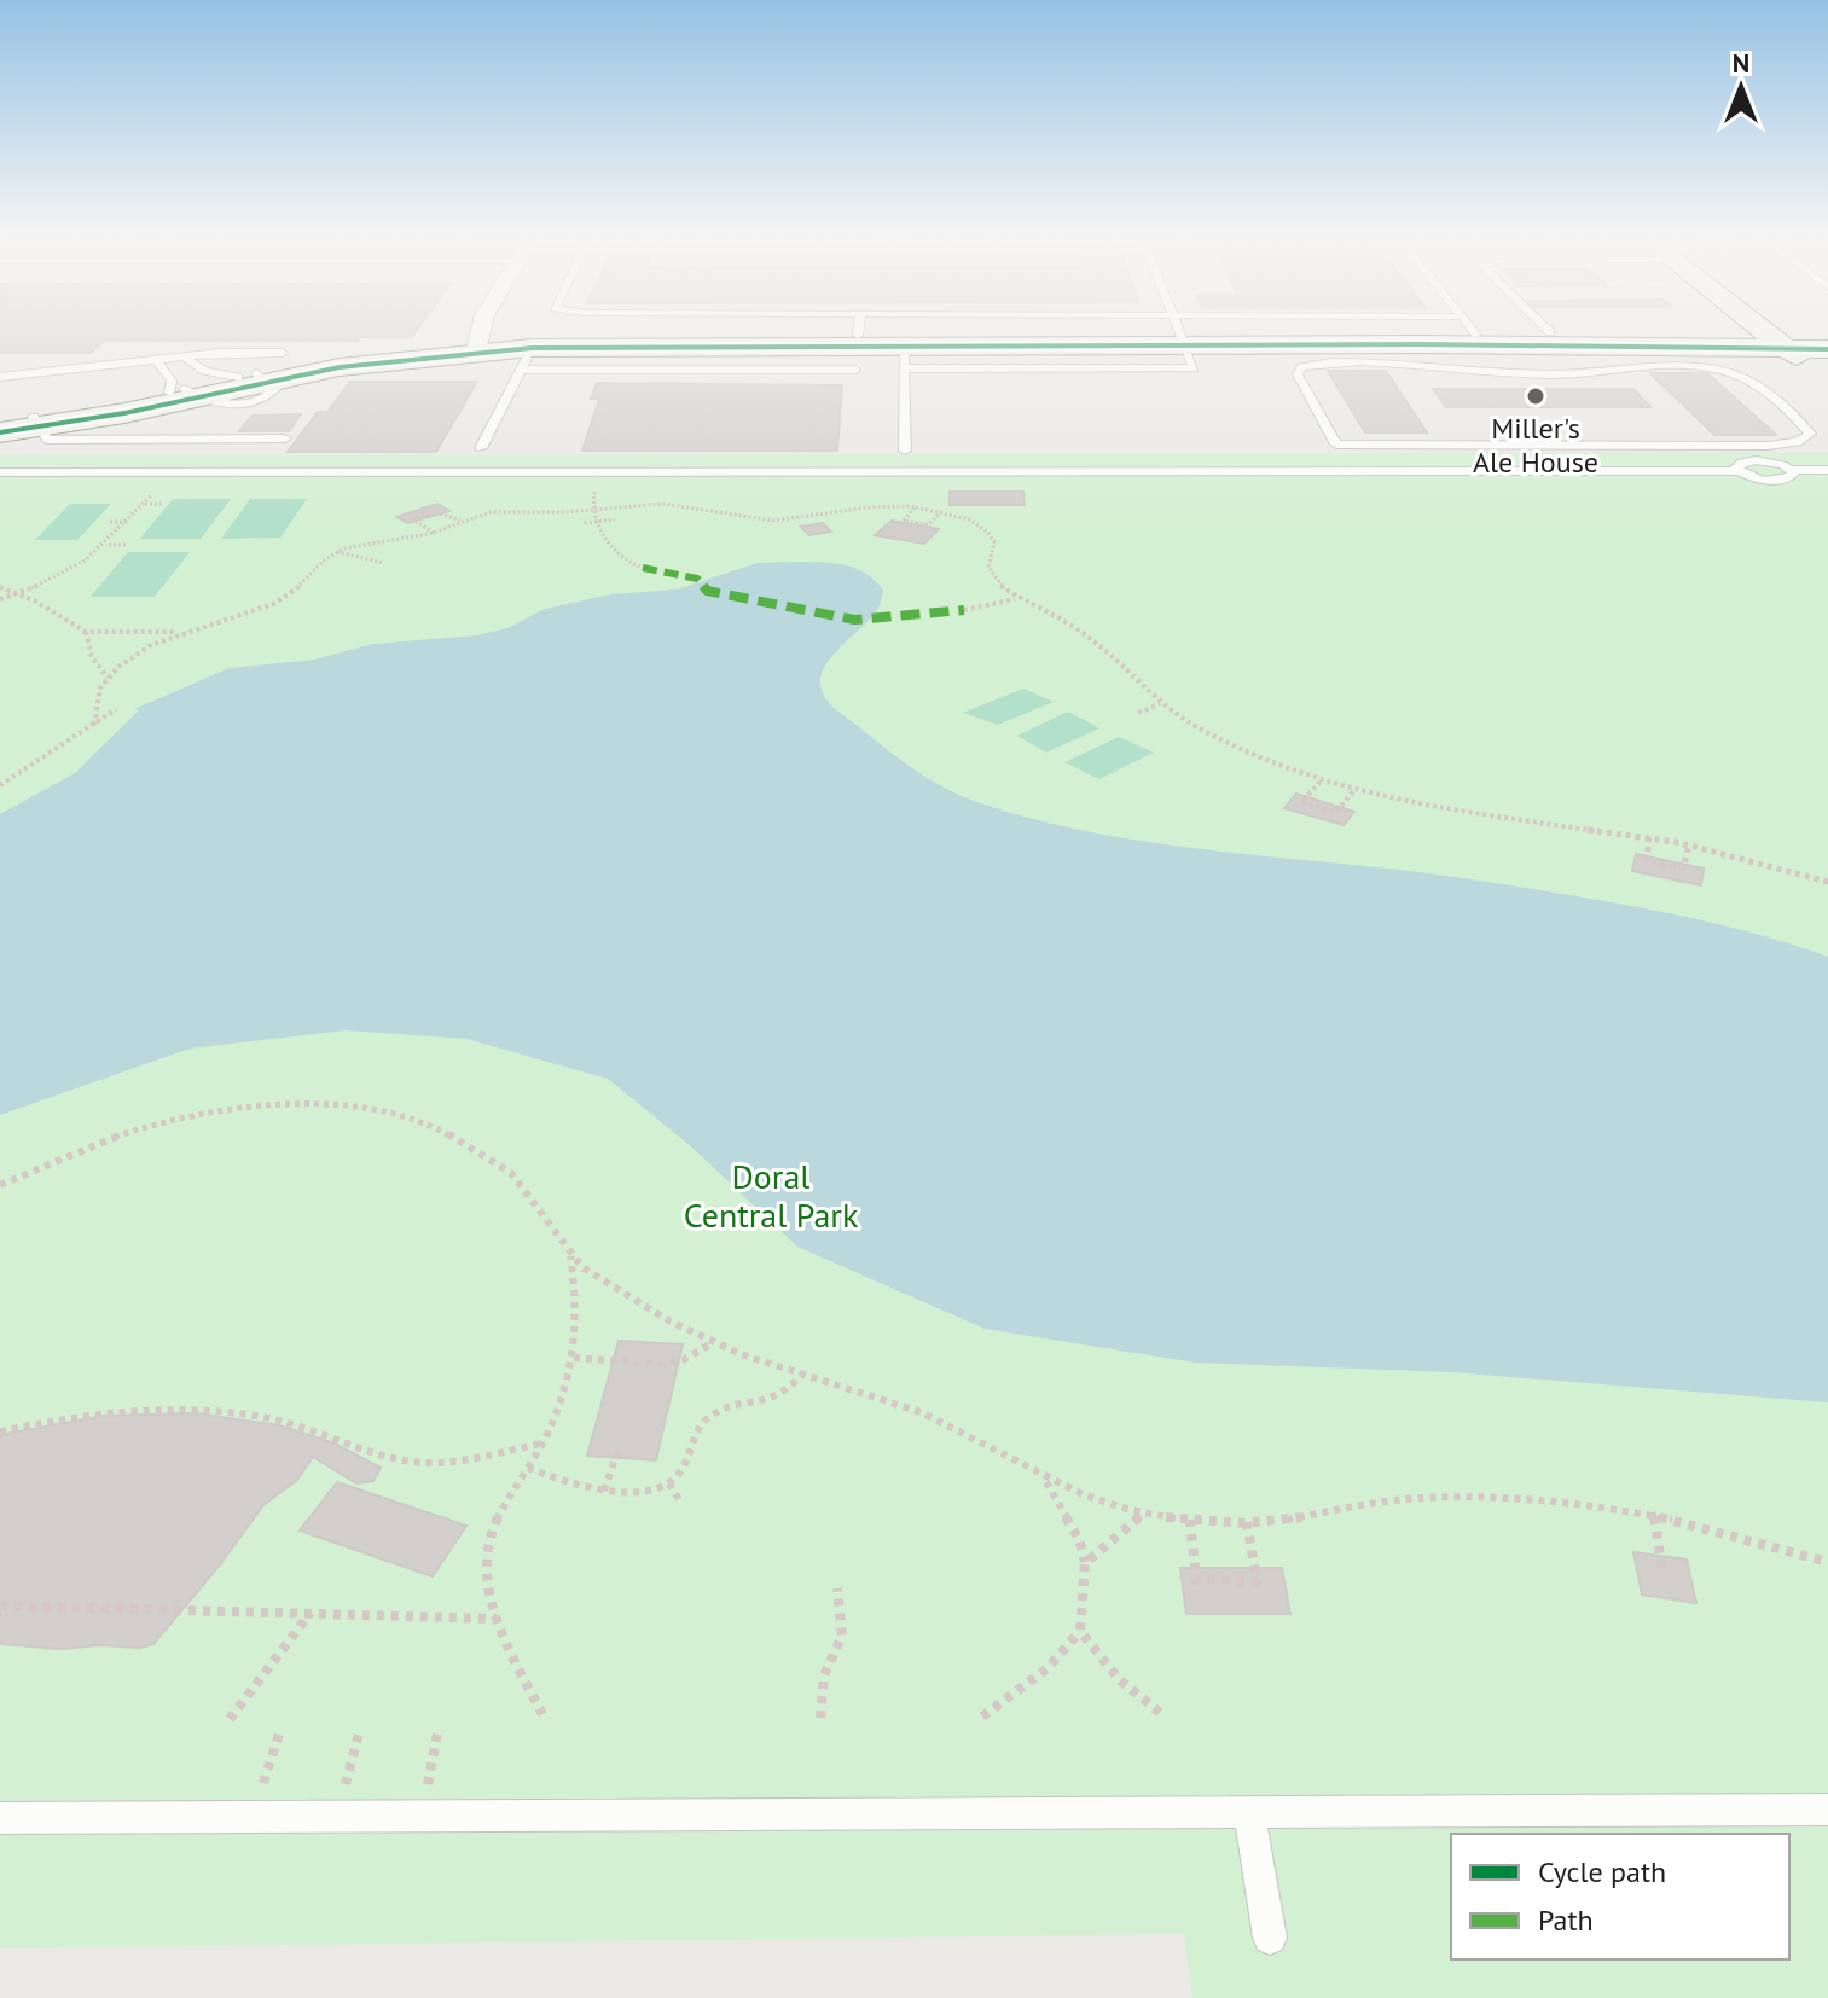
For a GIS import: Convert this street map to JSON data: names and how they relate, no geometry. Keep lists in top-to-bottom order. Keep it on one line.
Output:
{"parks":["Doral Central Park"],"places":["Miller's Ale House"],"legend":["Cycle path","Path"],"north":"top"}
